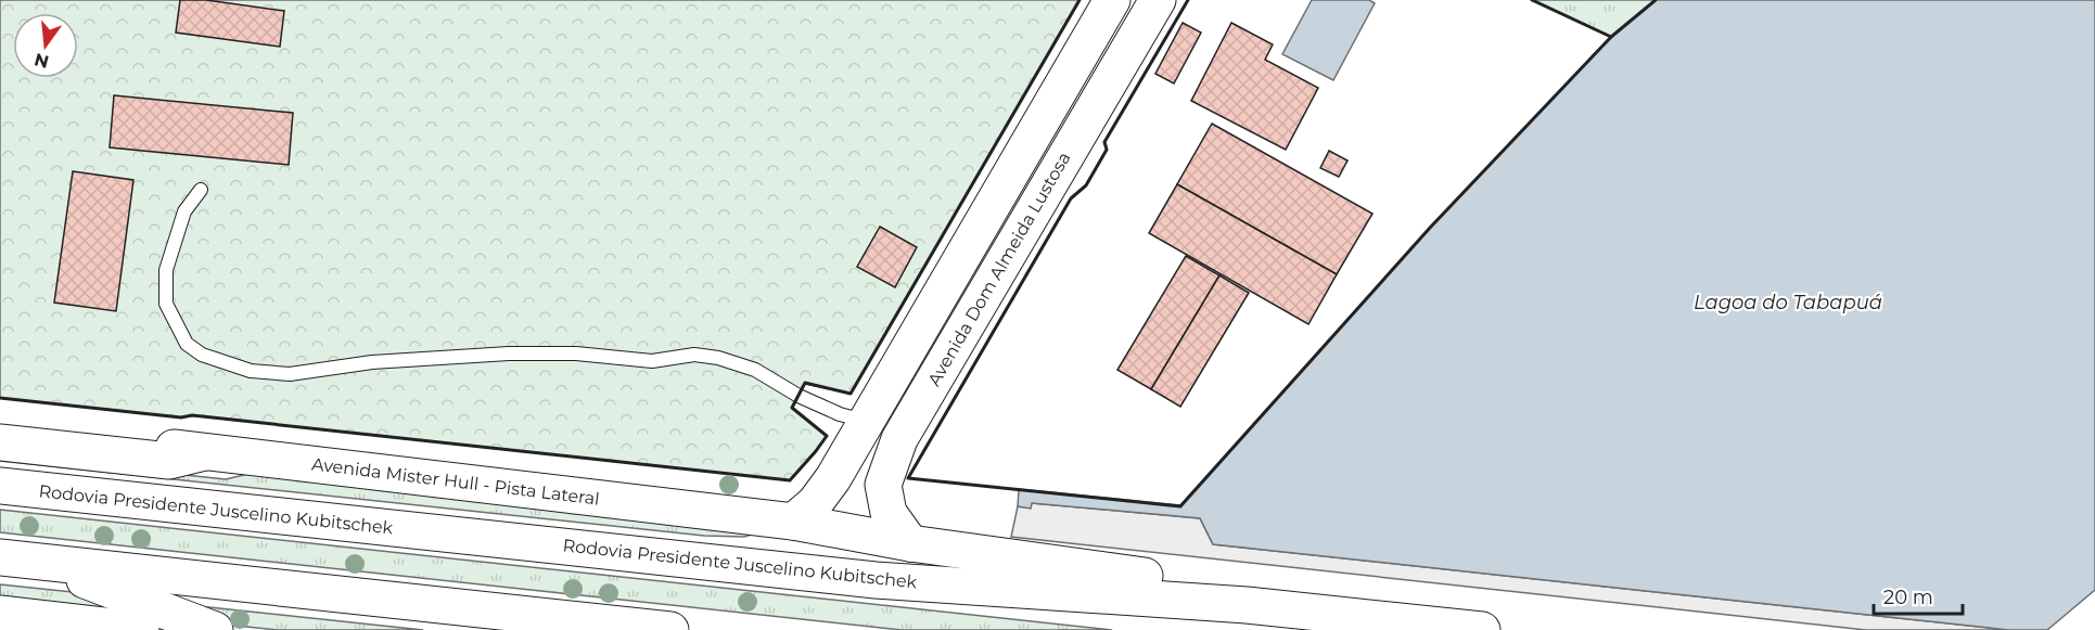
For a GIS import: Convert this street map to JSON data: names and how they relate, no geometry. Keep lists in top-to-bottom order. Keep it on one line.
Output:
{"streets":{"main road":["Avenida Dom Almeida Lustosa","Avenida Mister Hull - Pista Lateral","Rodovia Presidente Juscelino Kubitschek"]},"crossings":[["Avenida Dom Almeida Lustosa","Avenida Mister Hull - Pista Lateral"],["Avenida Mister Hull - Pista Lateral","Rodovia Presidente Juscelino Kubitschek"]],"water":["Lagoa do Tabapuá"],"scale_bar":"20 m","north":"bottom"}
